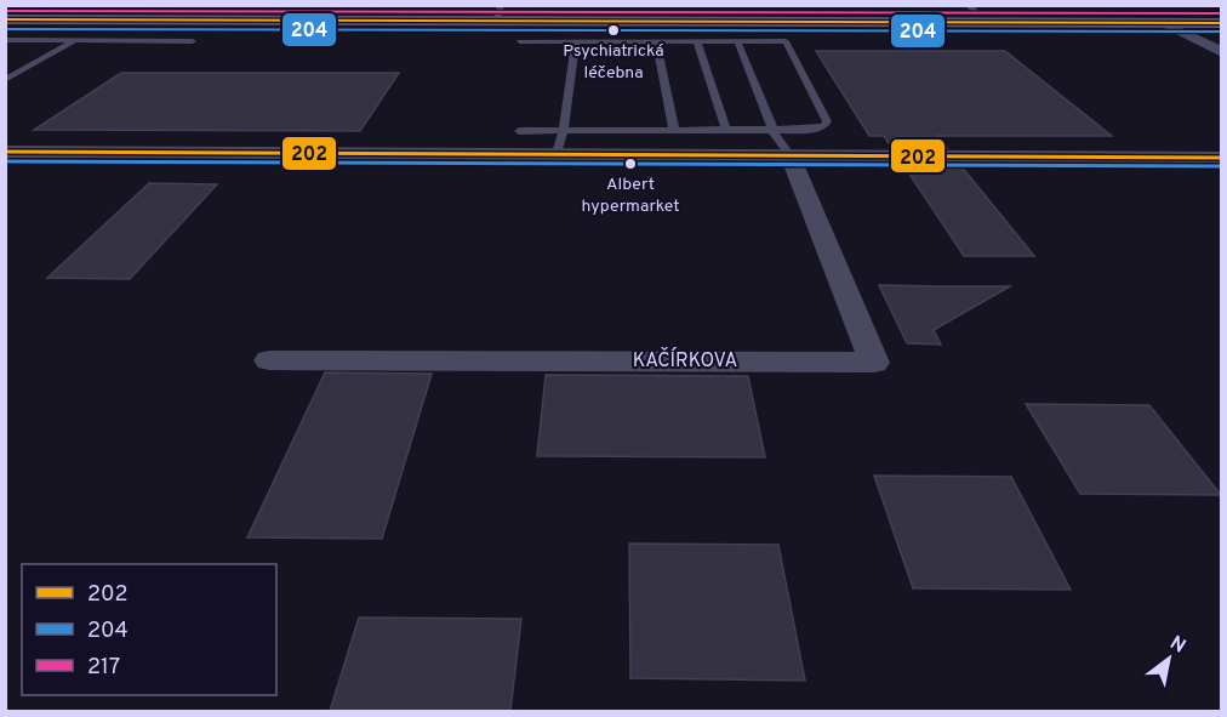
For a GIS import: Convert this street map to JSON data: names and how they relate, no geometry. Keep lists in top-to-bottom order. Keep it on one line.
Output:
{"streets":{"street":["KAČÍRKOVA"]},"places":["Psychiatrická léčebna","Albert hypermarket"],"lines":["transit line 217","transit line 202","transit line 204"],"legend":["202","204","217"],"north":"top right"}
